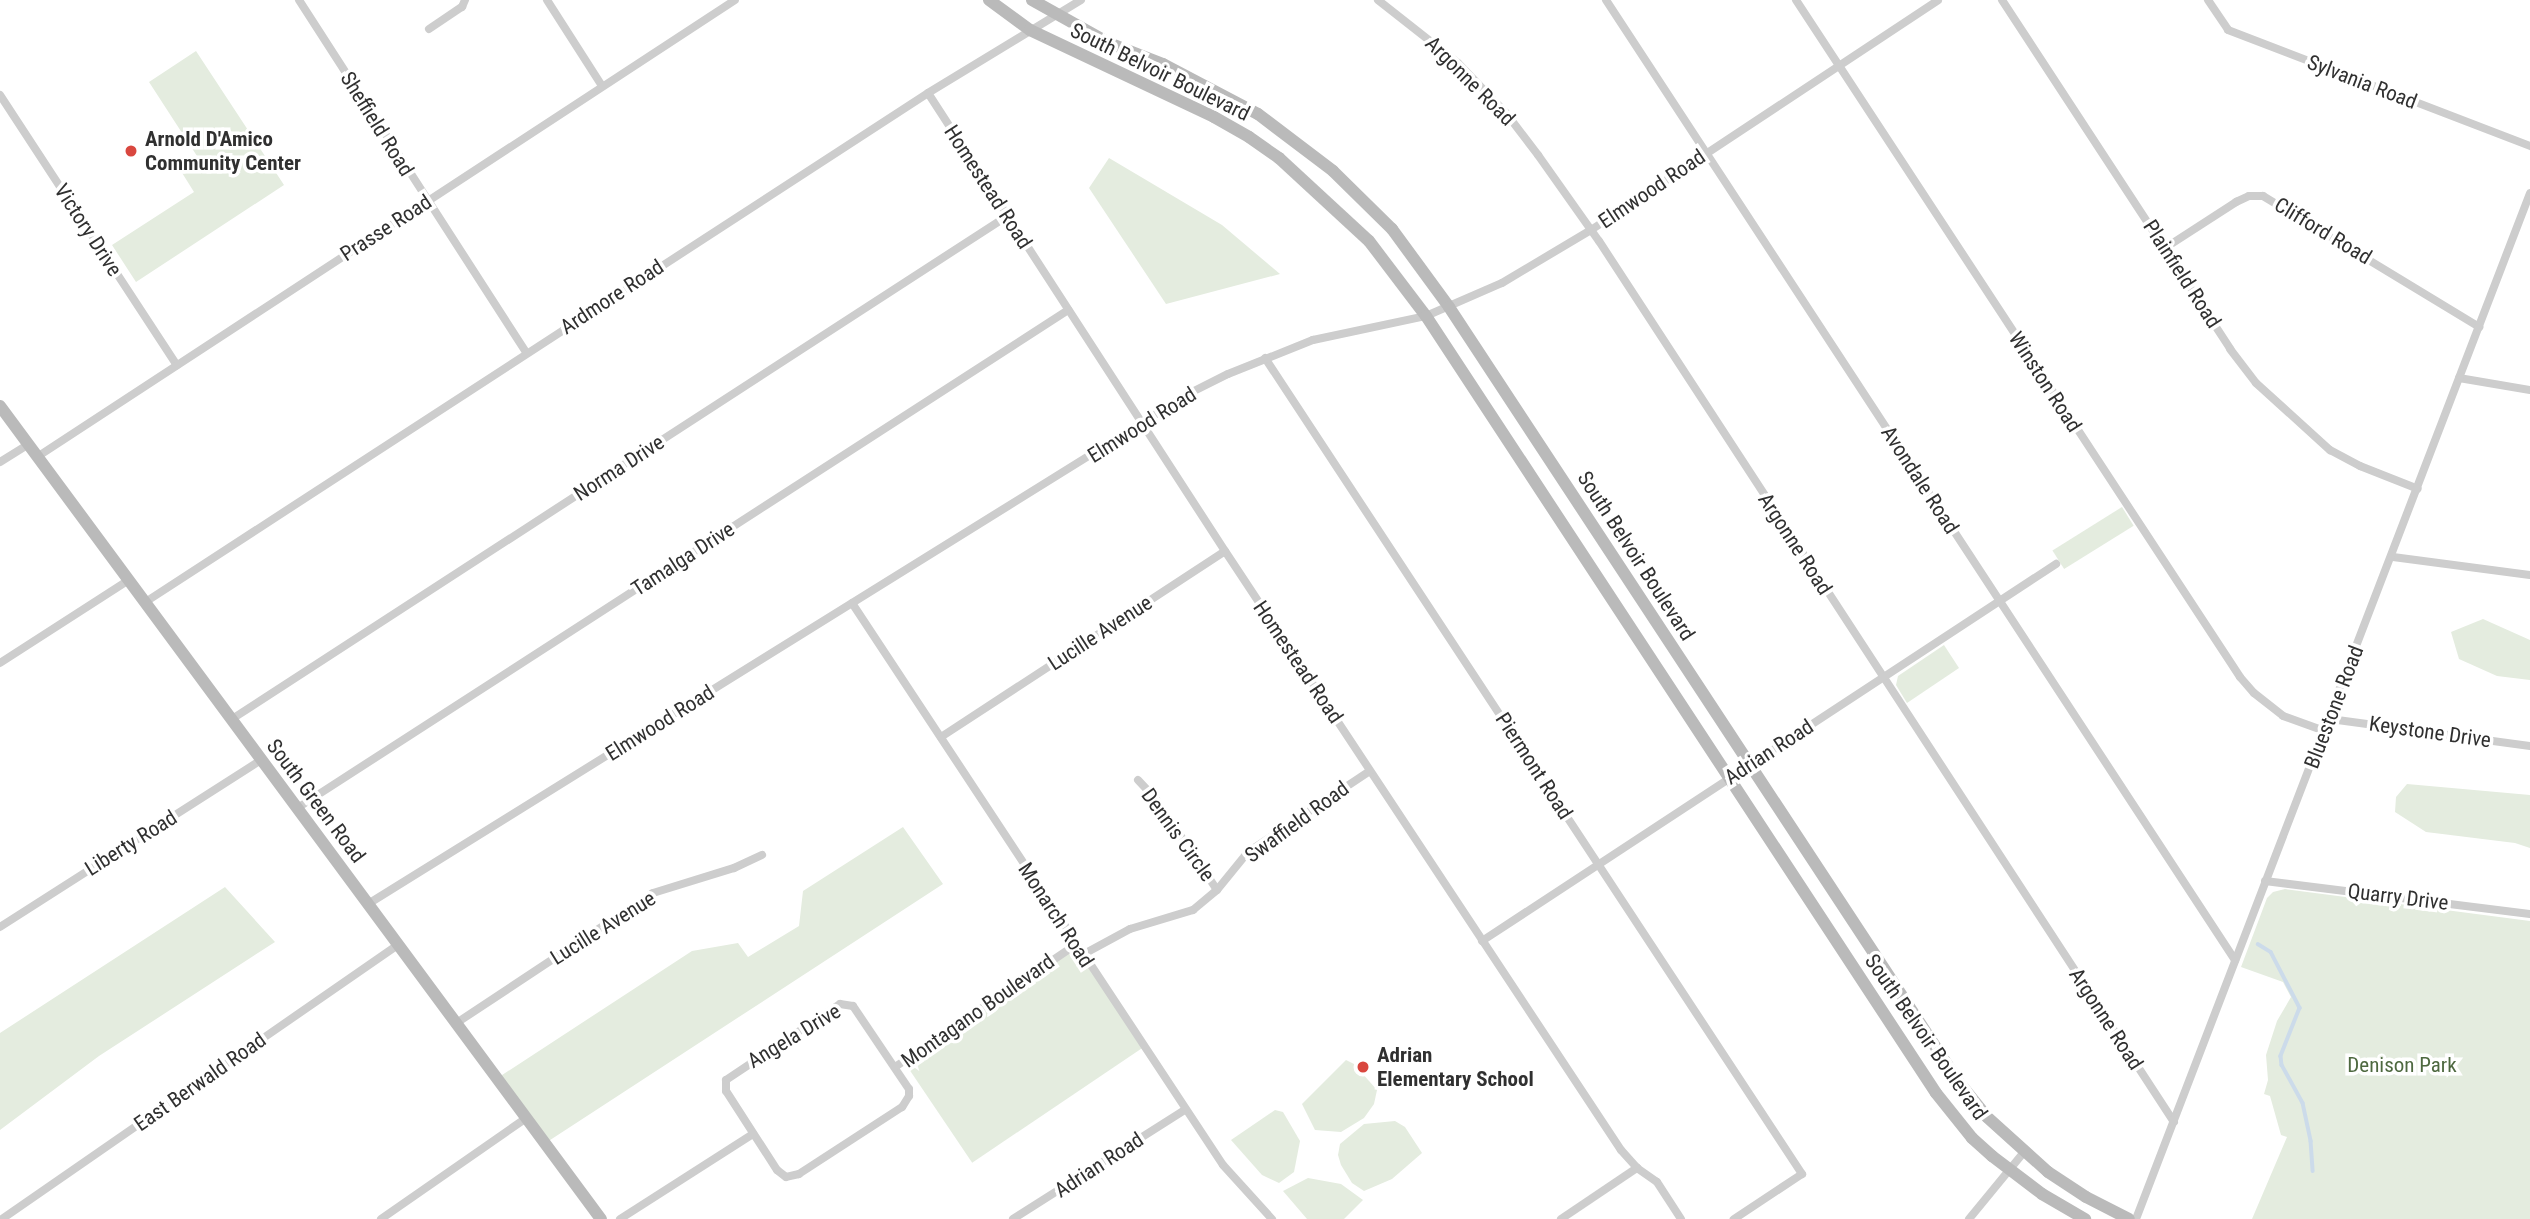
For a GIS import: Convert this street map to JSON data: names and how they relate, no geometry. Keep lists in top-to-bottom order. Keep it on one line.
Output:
{"streets":{"street":["South Belvoir Boulevard","Argonne Road","Sylvania Road","Sheffield Road","Homestead Road","Elmwood Road","Prasse Road","Victory Drive","Clifford Road","Plainfield Road","Ardmore Road","Winston Road","Norma Drive","Avondale Road","Tamalga Drive","Lucille Avenue","Bluestone Road","Keystone Drive","Adrian Road","Piermont Road","South Green Road","Swaffield Road","Dennis Circle","Liberty Road","Quarry Drive","Monarch Road","Montagano Boulevard","Angela Drive","East Berwald Road"]},"crossings":[["South Belvoir Boulevard","Elmwood Road"],["South Belvoir Boulevard","Ardmore Road"],["South Belvoir Boulevard","Adrian Road"],["Argonne Road","Elmwood Road"],["Argonne Road","Bluestone Road"],["Argonne Road","Adrian Road"],["Sheffield Road","Prasse Road"],["Sheffield Road","Ardmore Road"],["Homestead Road","Elmwood Road"],["Homestead Road","Ardmore Road"],["Homestead Road","Norma Drive"],["Homestead Road","Tamalga Drive"],["Homestead Road","Lucille Avenue"],["Homestead Road","Adrian Road"],["Homestead Road","Swaffield Road"],["Elmwood Road","Winston Road"],["Elmwood Road","Avondale Road"],["Elmwood Road","Piermont Road"],["Elmwood Road","South Green Road"],["Elmwood Road","Monarch Road"],["Prasse Road","Victory Drive"],["Prasse Road","South Green Road"],["Clifford Road","Plainfield Road"],["Clifford Road","Bluestone Road"],["Plainfield Road","Bluestone Road"],["Ardmore Road","South Green Road"],["Winston Road","Bluestone Road"],["Norma Drive","South Green Road"],["Avondale Road","Bluestone Road"],["Avondale Road","Adrian Road"],["Tamalga Drive","South Green Road"],["Lucille Avenue","South Green Road"],["Lucille Avenue","Monarch Road"],["Bluestone Road","Keystone Drive"],["Bluestone Road","Quarry Drive"],["Adrian Road","Piermont Road"],["Adrian Road","Monarch Road"],["South Green Road","Liberty Road"],["South Green Road","East Berwald Road"],["Swaffield Road","Dennis Circle"],["Swaffield Road","Monarch Road"],["Monarch Road","Montagano Boulevard"],["Montagano Boulevard","Angela Drive"]],"parks":["Denison Park"],"places":["Arnold D'Amico Community Center","Adrian Elementary School"]}
